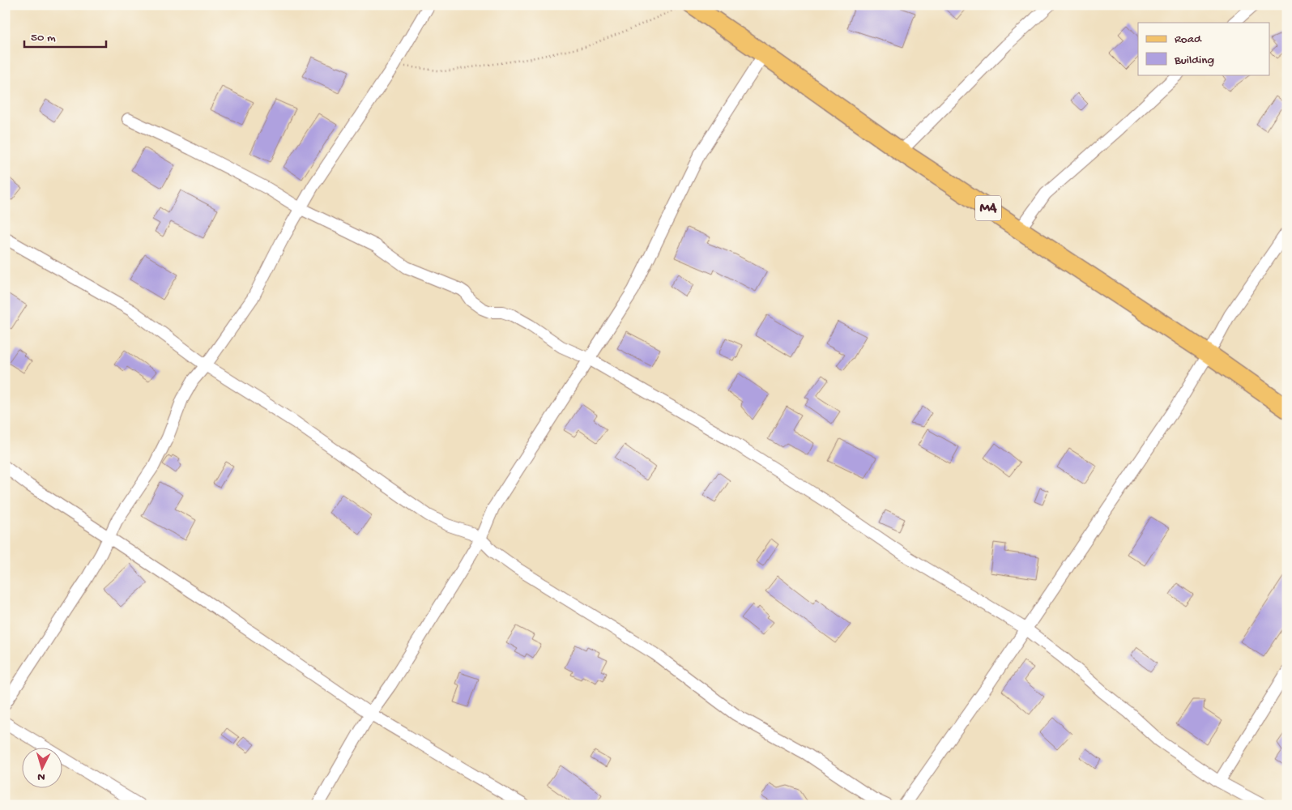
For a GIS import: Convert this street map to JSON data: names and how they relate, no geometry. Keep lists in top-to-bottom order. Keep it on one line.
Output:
{"streets":{"main road":["M4"]},"legend":["Road","Building"],"scale_bar":"50 m","north":"bottom"}
